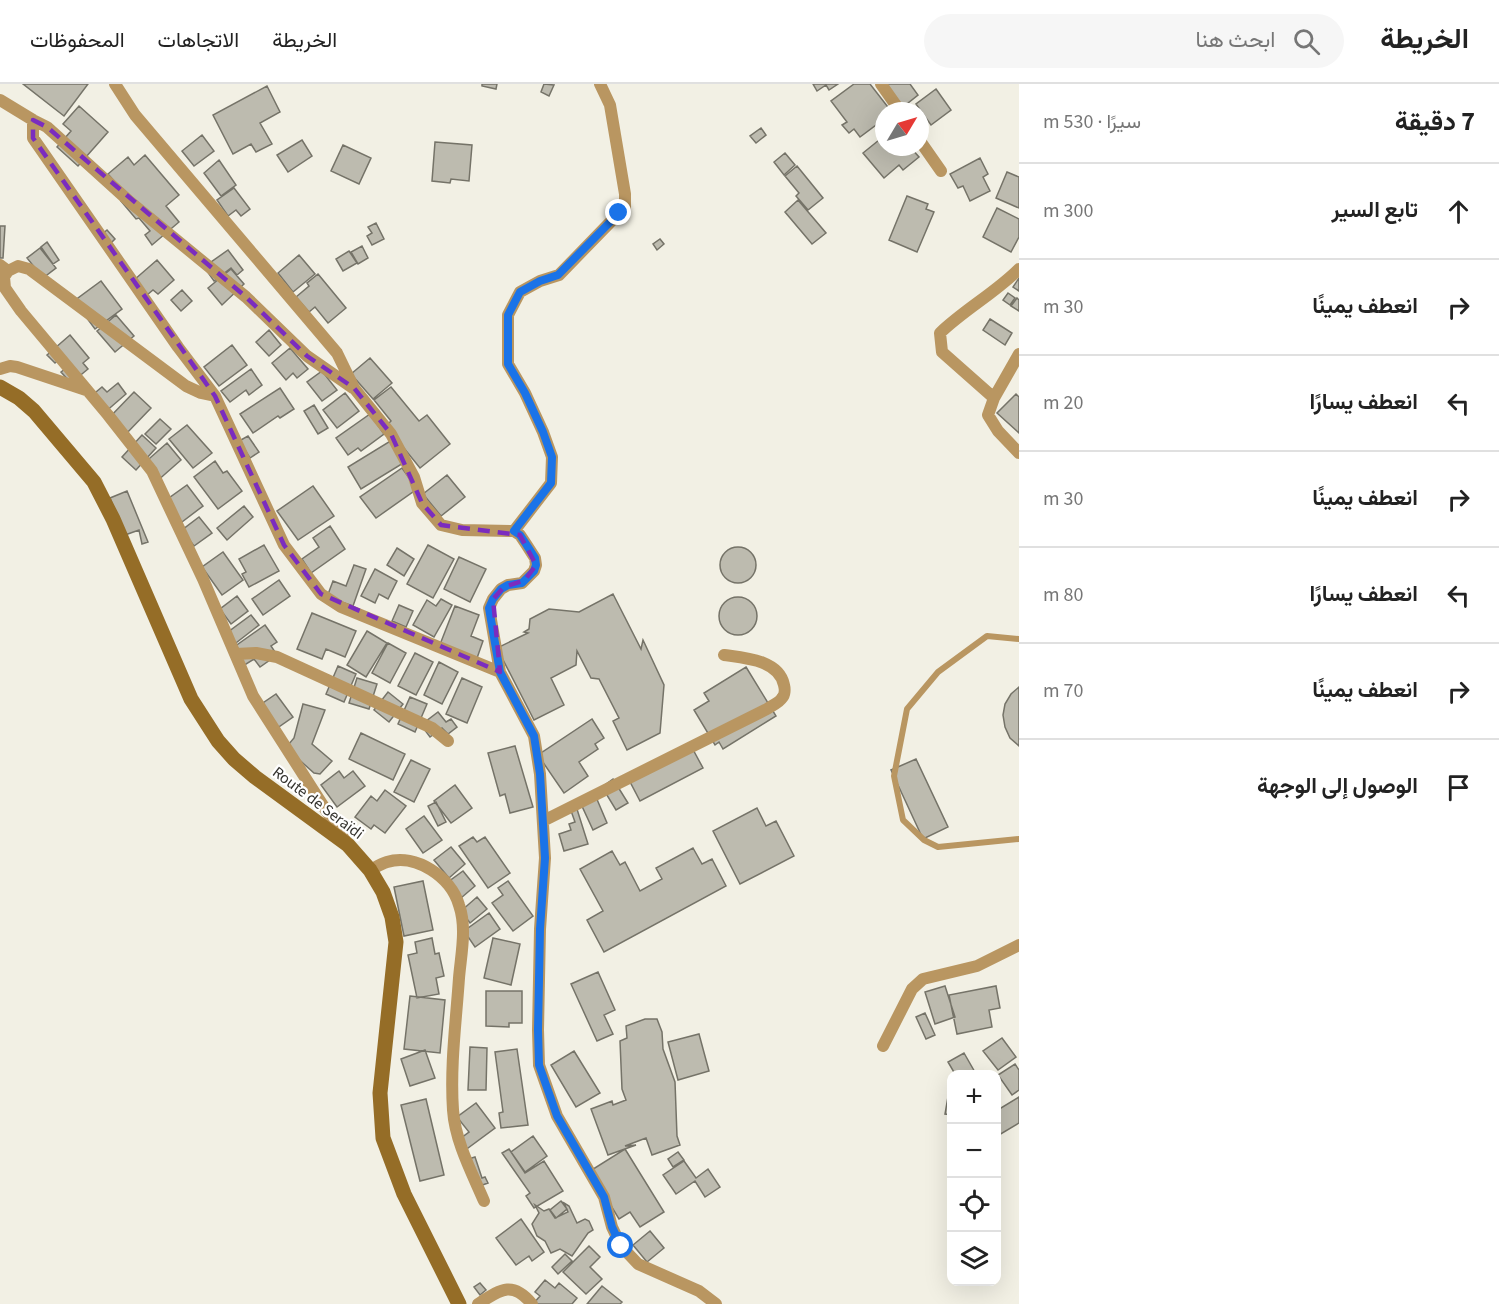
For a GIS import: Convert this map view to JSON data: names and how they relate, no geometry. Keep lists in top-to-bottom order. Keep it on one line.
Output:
{"streets":{"street":["Route de Seraïdi"]},"north":"top right","page":{"header":"الخريطة","search":"ابحث هنا","nav":["الخريطة","الاتجاهات","المحفوظات"],"heading":["7 دقيقة","سيرًا · 530 m"],"list":[["تابع السير","300 m"],["انعطف يمينًا","30 m"],["انعطف يسارًا","20 m"],["انعطف يمينًا","30 m"],["انعطف يسارًا","80 m"],["انعطف يمينًا","70 m"],"الوصول إلى الوجهة"],"map_buttons":["+","−"]}}
